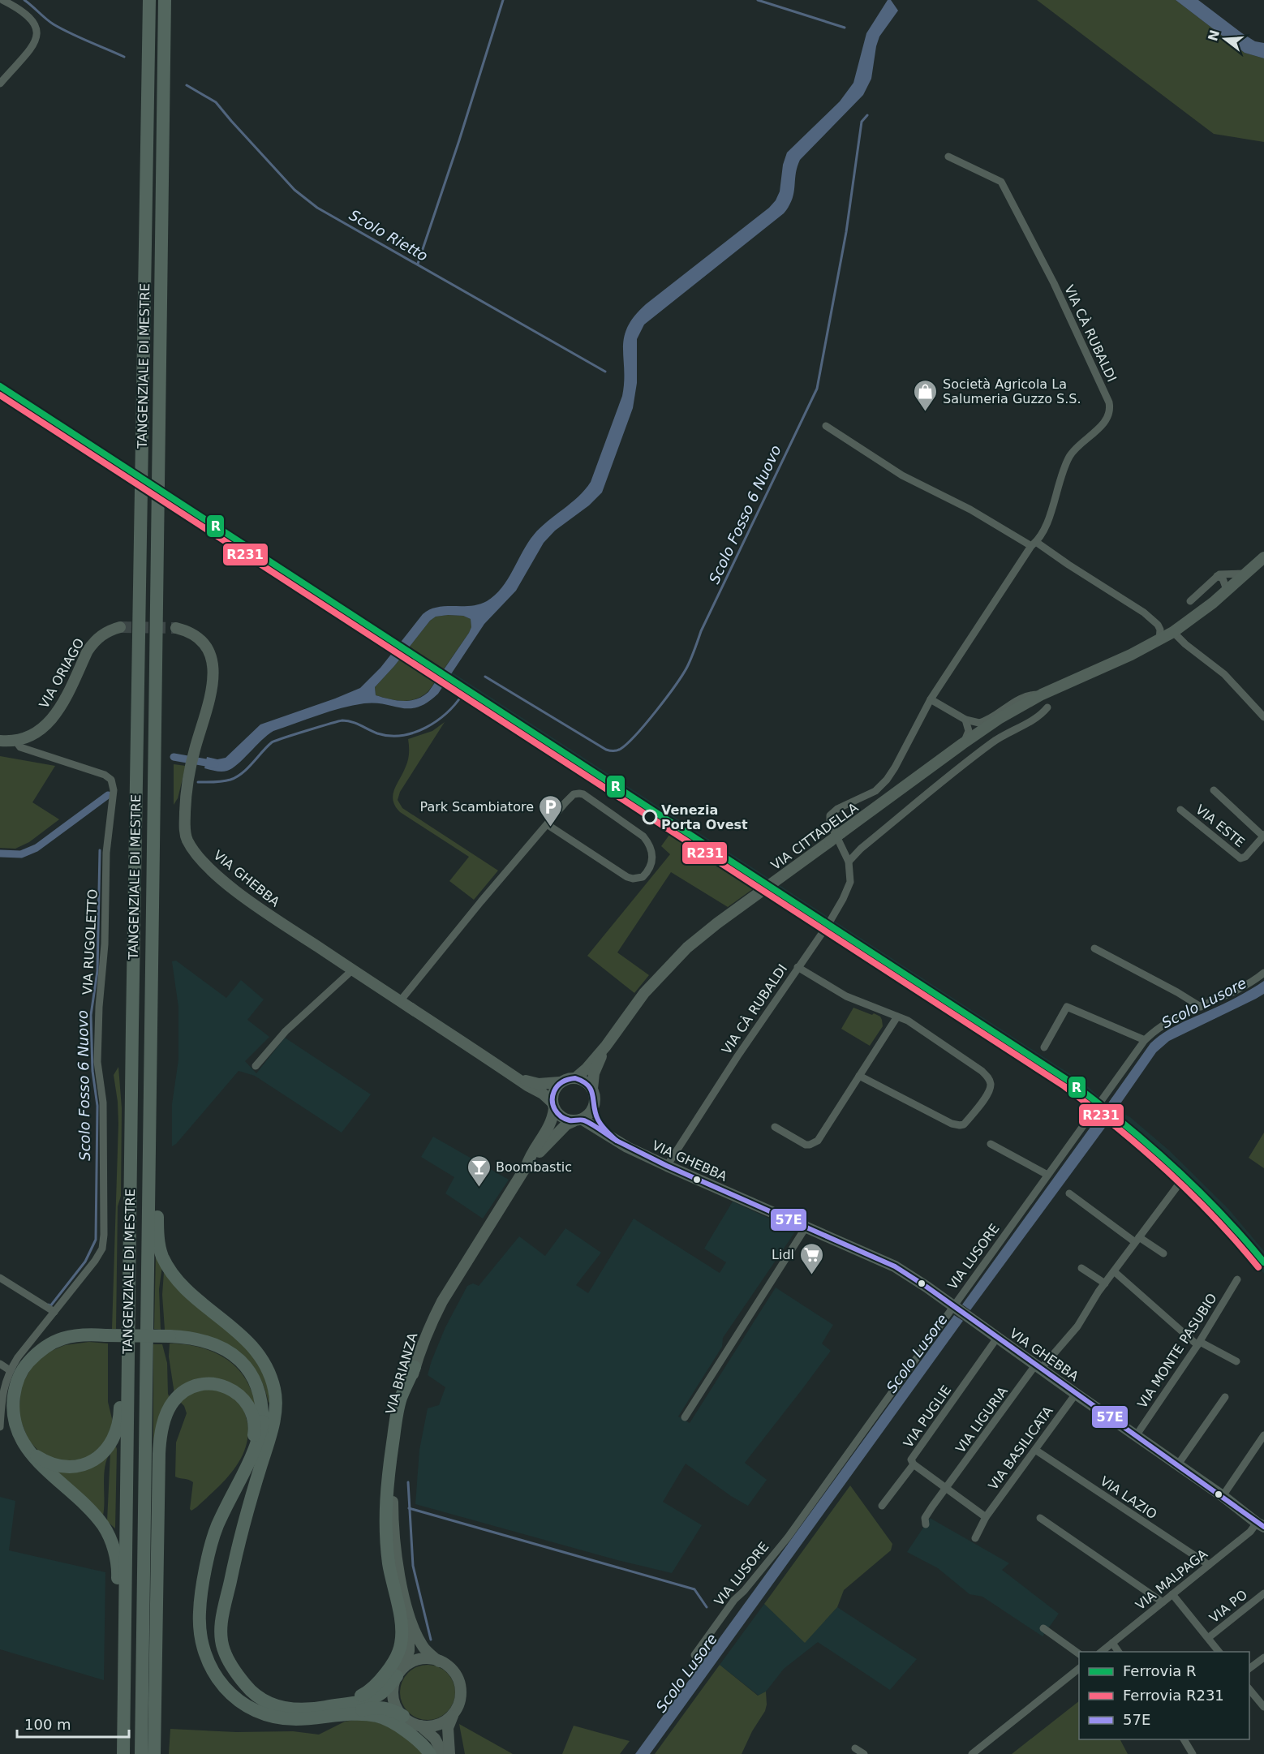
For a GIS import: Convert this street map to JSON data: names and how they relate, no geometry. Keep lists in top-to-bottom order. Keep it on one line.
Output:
{"streets":{"highway":["TANGENZIALE DI MESTRE"],"main road":["VIA ORIAGO","VIA CITTADELLA","VIA GHEBBA","VIA BRIANZA"],"street":["VIA CÀ RUBALDI","VIA ESTE","VIA RUGOLETTO","VIA LUSORE","VIA MONTE PASUBIO","VIA PUGLIE","VIA LIGURIA","VIA BASILICATA","VIA LAZIO","VIA MALPAGA","VIA PO"]},"crossings":[["VIA CÀ RUBALDI","VIA GHEBBA"],["VIA ORIAGO","VIA RUGOLETTO"],["VIA CITTADELLA","VIA GHEBBA"],["VIA CITTADELLA","VIA BRIANZA"],["VIA GHEBBA","VIA LUSORE"],["VIA GHEBBA","VIA MONTE PASUBIO"],["VIA GHEBBA","VIA BRIANZA"],["VIA GHEBBA","VIA PUGLIE"],["VIA GHEBBA","VIA LIGURIA"],["VIA GHEBBA","VIA BASILICATA"],["VIA GHEBBA","VIA MALPAGA"],["VIA PUGLIE","VIA LIGURIA"],["VIA PUGLIE","VIA BASILICATA"],["VIA BASILICATA","VIA LAZIO"],["VIA LAZIO","VIA MALPAGA"]],"water":["Scolo Rietto","Scolo Fosso 6 Nuovo","Scolo Lusore"],"places":{"shop":["Società Agricola La Salumeria Guzzo S.S."],"other":["Venezia Porta Ovest"],"parking":["Park Scambiatore"],"bar":["Boombastic"],"supermarket":["Lidl"]},"lines":["rail line R","rail line R231","transit line 57E"],"legend":["Ferrovia R","Ferrovia R231","57E"],"scale_bar":"100 m","north":"left"}
